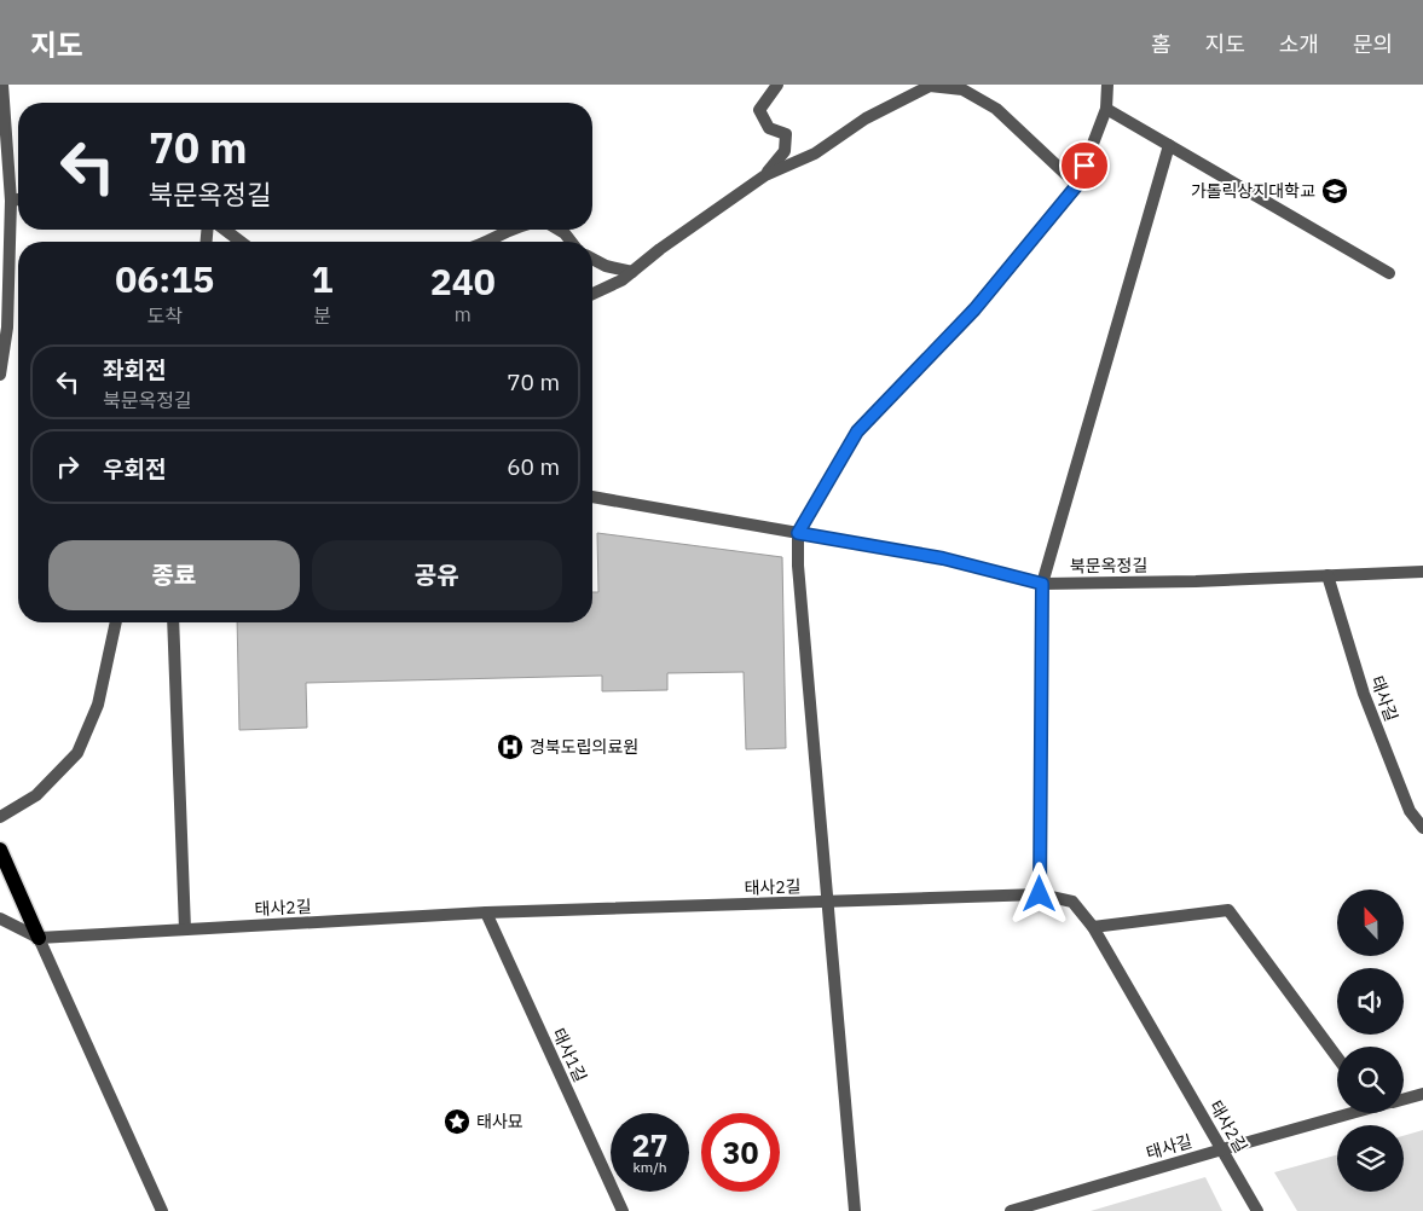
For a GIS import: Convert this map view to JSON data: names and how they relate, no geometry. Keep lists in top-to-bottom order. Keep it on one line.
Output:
{"streets":{"street":["북문옥정길","태사길","태사2길","태사1길"]},"crossings":[["북문옥정길","태사길"],["태사길","태사2길"],["태사2길","태사1길"]],"places":{"school or university":["가톨릭상지대학교"],"hospital":["경북도립의료원"],"place":["태사묘"]},"north":"top","page":{"header":"지도","nav":["홈","지도","소개","문의"],"turn":["70 m","북문옥정길"],"eta":["06:15","도착","1","분","240","m"],"list":[{"name":"좌회전","note":"북문옥정길","value":"70 m"},{"name":"우회전","value":"60 m"}],"buttons":["종료","공유"],"speed":"27 km/h","limit":"30"}}
